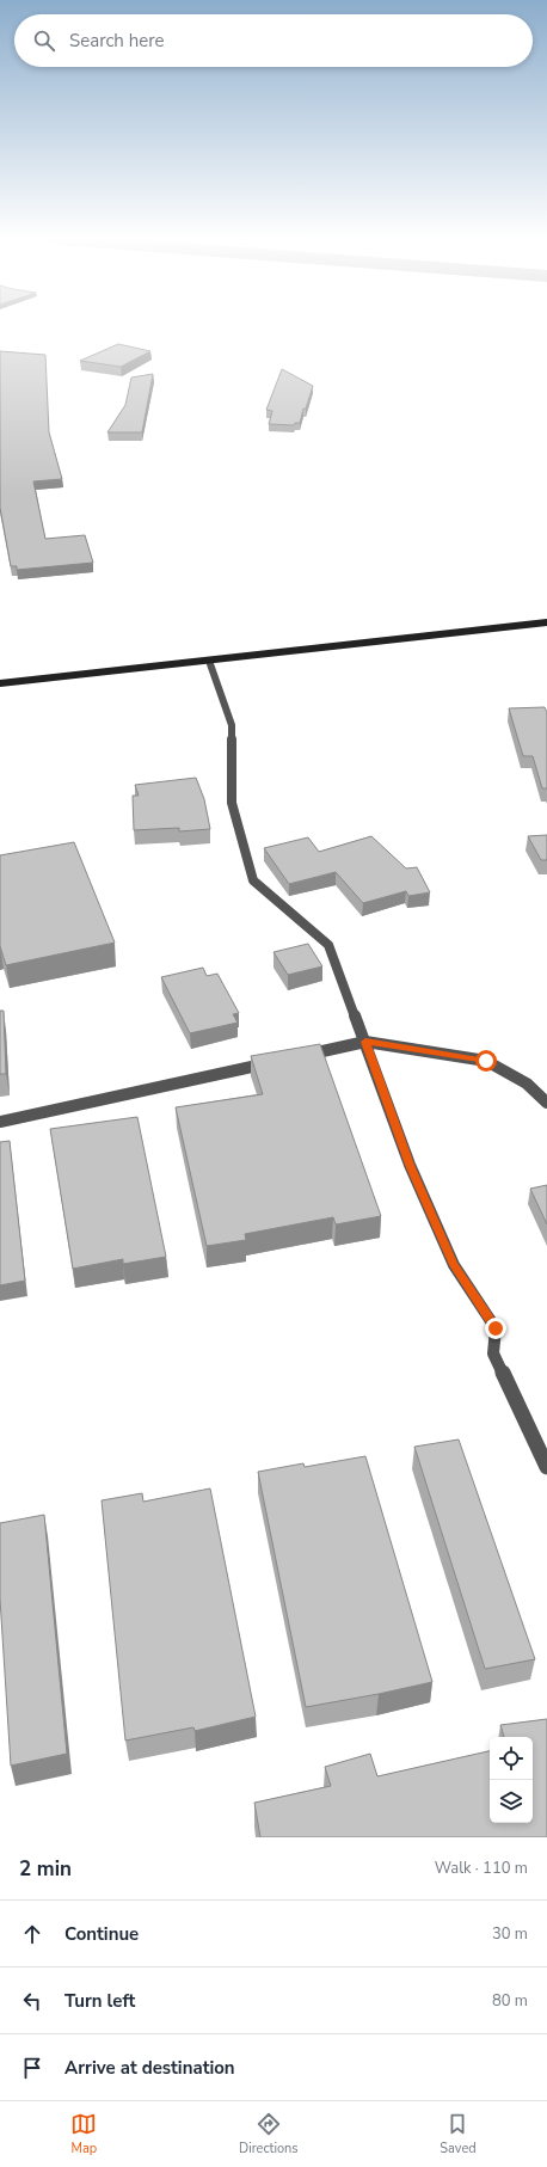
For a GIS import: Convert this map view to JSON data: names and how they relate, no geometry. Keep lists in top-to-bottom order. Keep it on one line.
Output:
{"page":{"search":"Search here","heading":["2 min","Walk · 110 m"],"list":[["Continue","30 m"],["Turn left","80 m"],"Arrive at destination"],"nav":["Map","Directions","Saved"]}}
